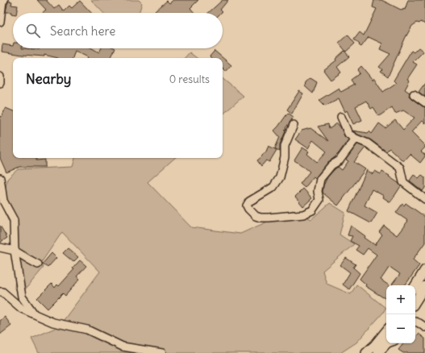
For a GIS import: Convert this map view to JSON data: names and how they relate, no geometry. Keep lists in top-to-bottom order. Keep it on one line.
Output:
{"page":{"search":"Search here","heading":["Nearby","0 results"],"map_buttons":["+","−"]}}
